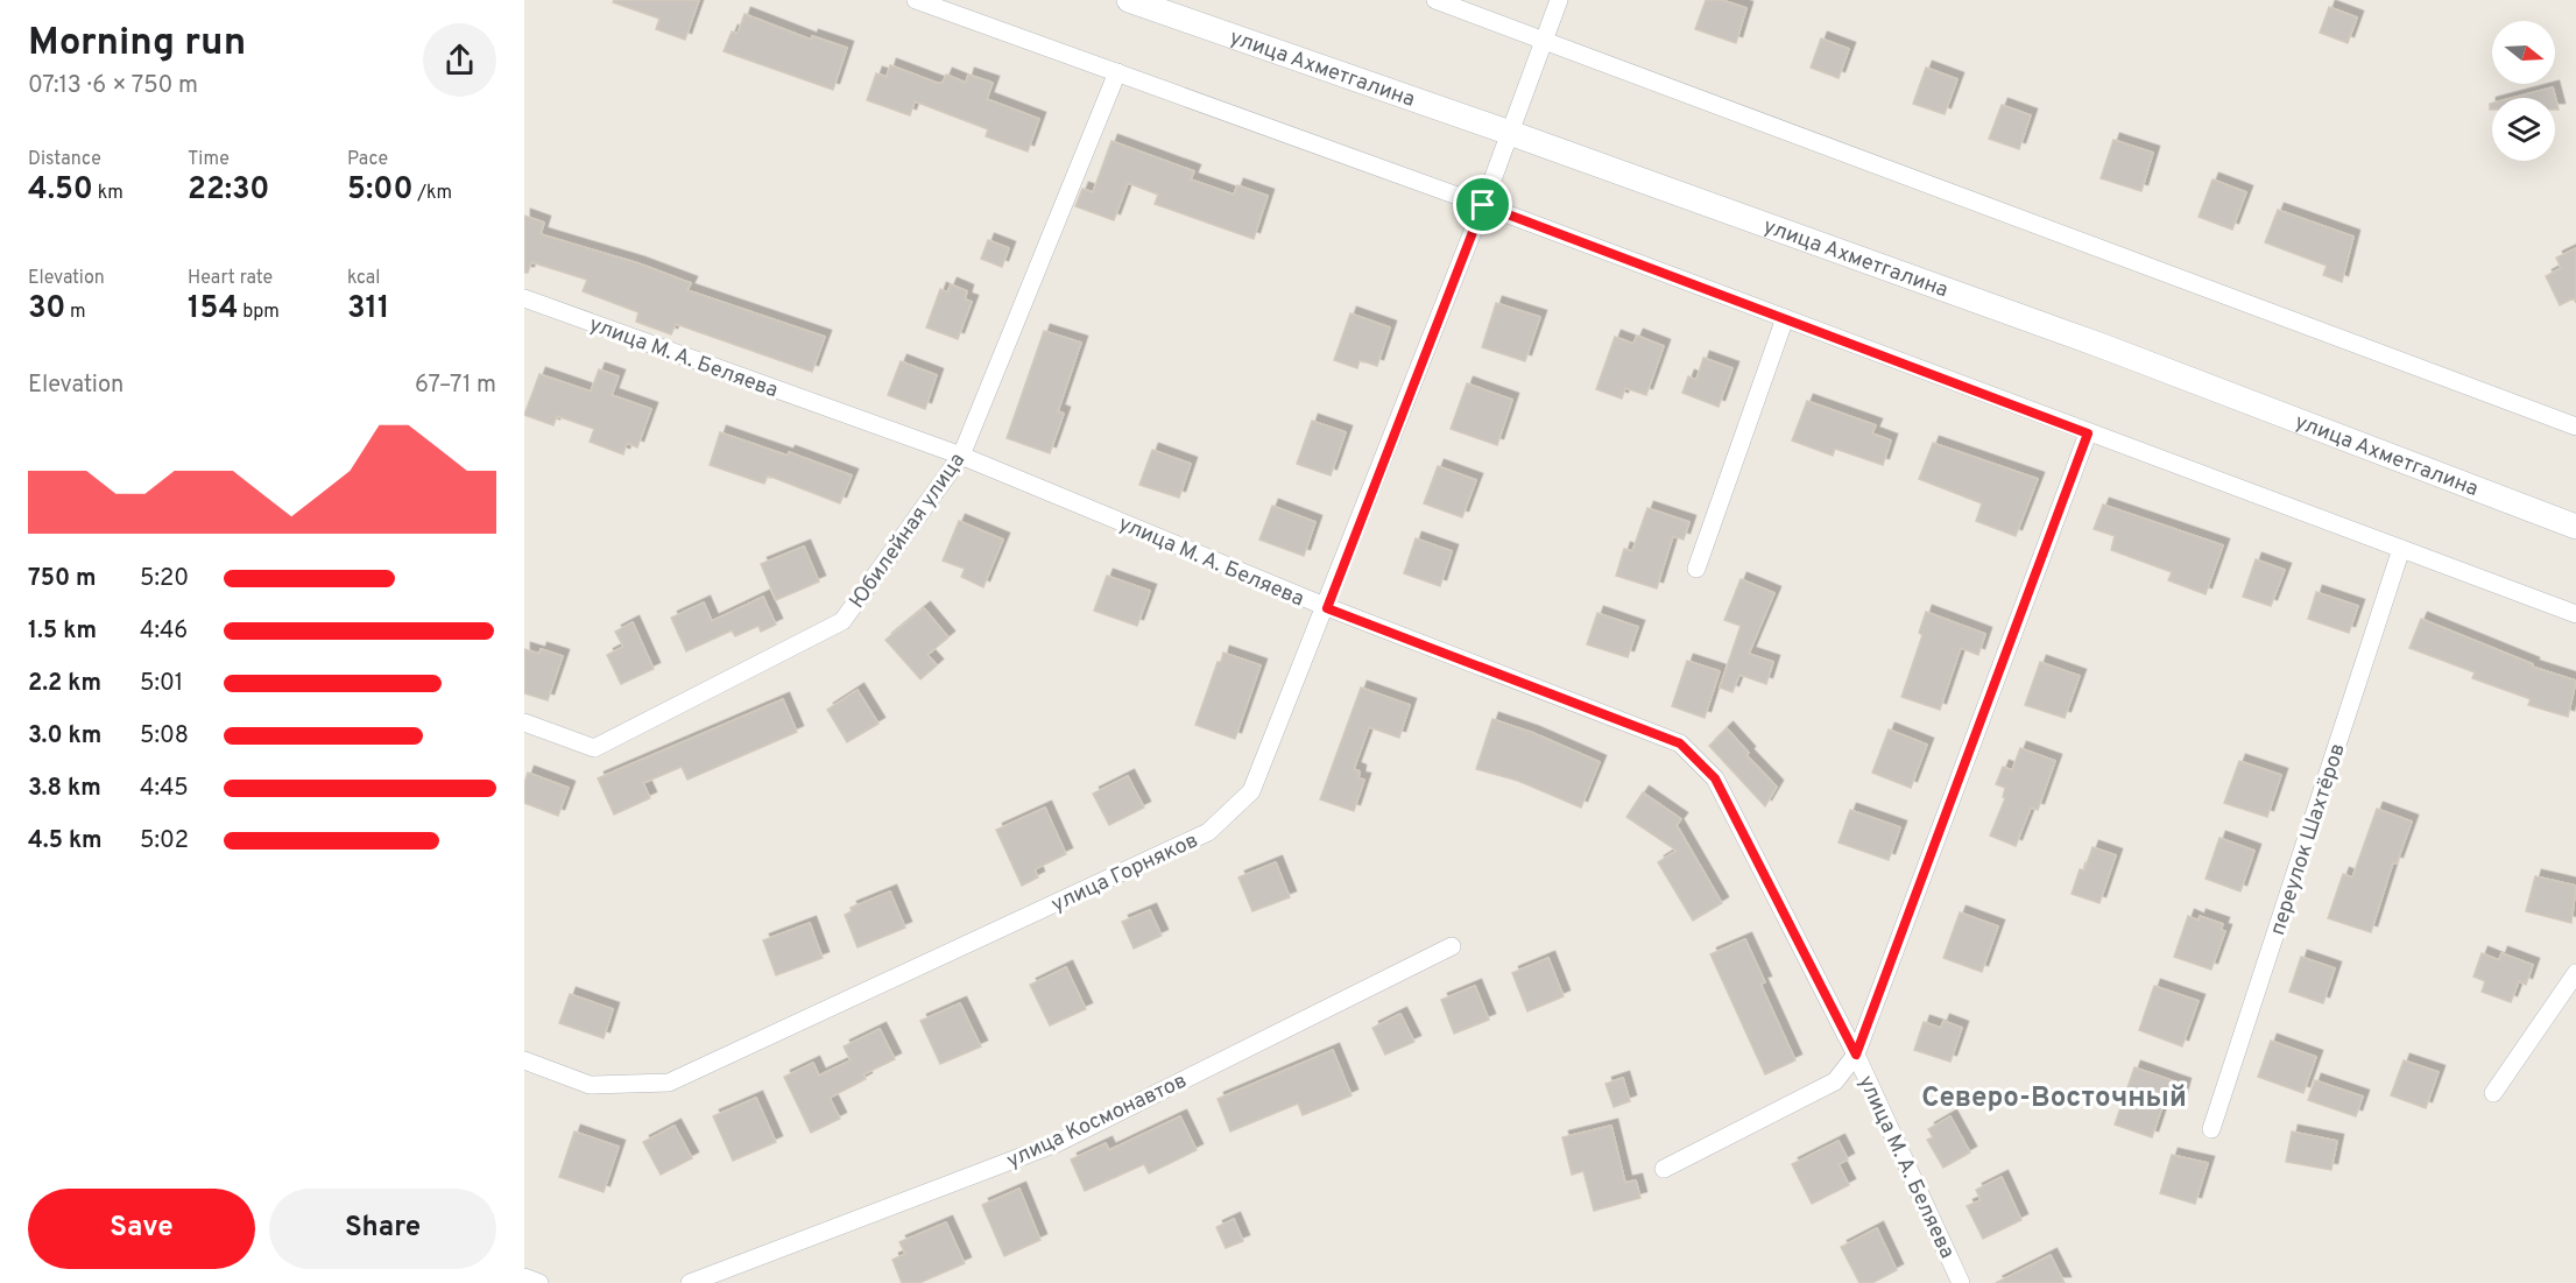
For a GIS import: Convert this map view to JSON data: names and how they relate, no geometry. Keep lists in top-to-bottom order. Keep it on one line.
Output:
{"streets":{"main road":["улица Ахметгалина"],"street":["улица М. А. Беляева","Юбилейная улица","переулок Шахтёров","улица Горняков","улица Космонавтов"]},"crossings":[["улица Ахметгалина","улица Горняков"],["улица М. А. Беляева","Юбилейная улица"],["улица М. А. Беляева","улица Горняков"]],"districts":["Северо-Восточный"],"north":"right","page":{"heading":["Morning run","07:13 · 6 × 750 m"],"stats":[["Distance","4.50 km"],["Time","22:30"],["Pace","5:00 /km"],["Elevation","30 m"],["Heart rate","154 bpm"],["kcal","311"]],"chart":["Elevation","67–71 m"],"list":[{"name":"750 m","note":"5:20"},{"name":"1.5 km","note":"4:46"},{"name":"2.2 km","note":"5:01"},{"name":"3.0 km","note":"5:08"},{"name":"3.8 km","note":"4:45"},{"name":"4.5 km","note":"5:02"}],"buttons":["Save","Share"]}}
